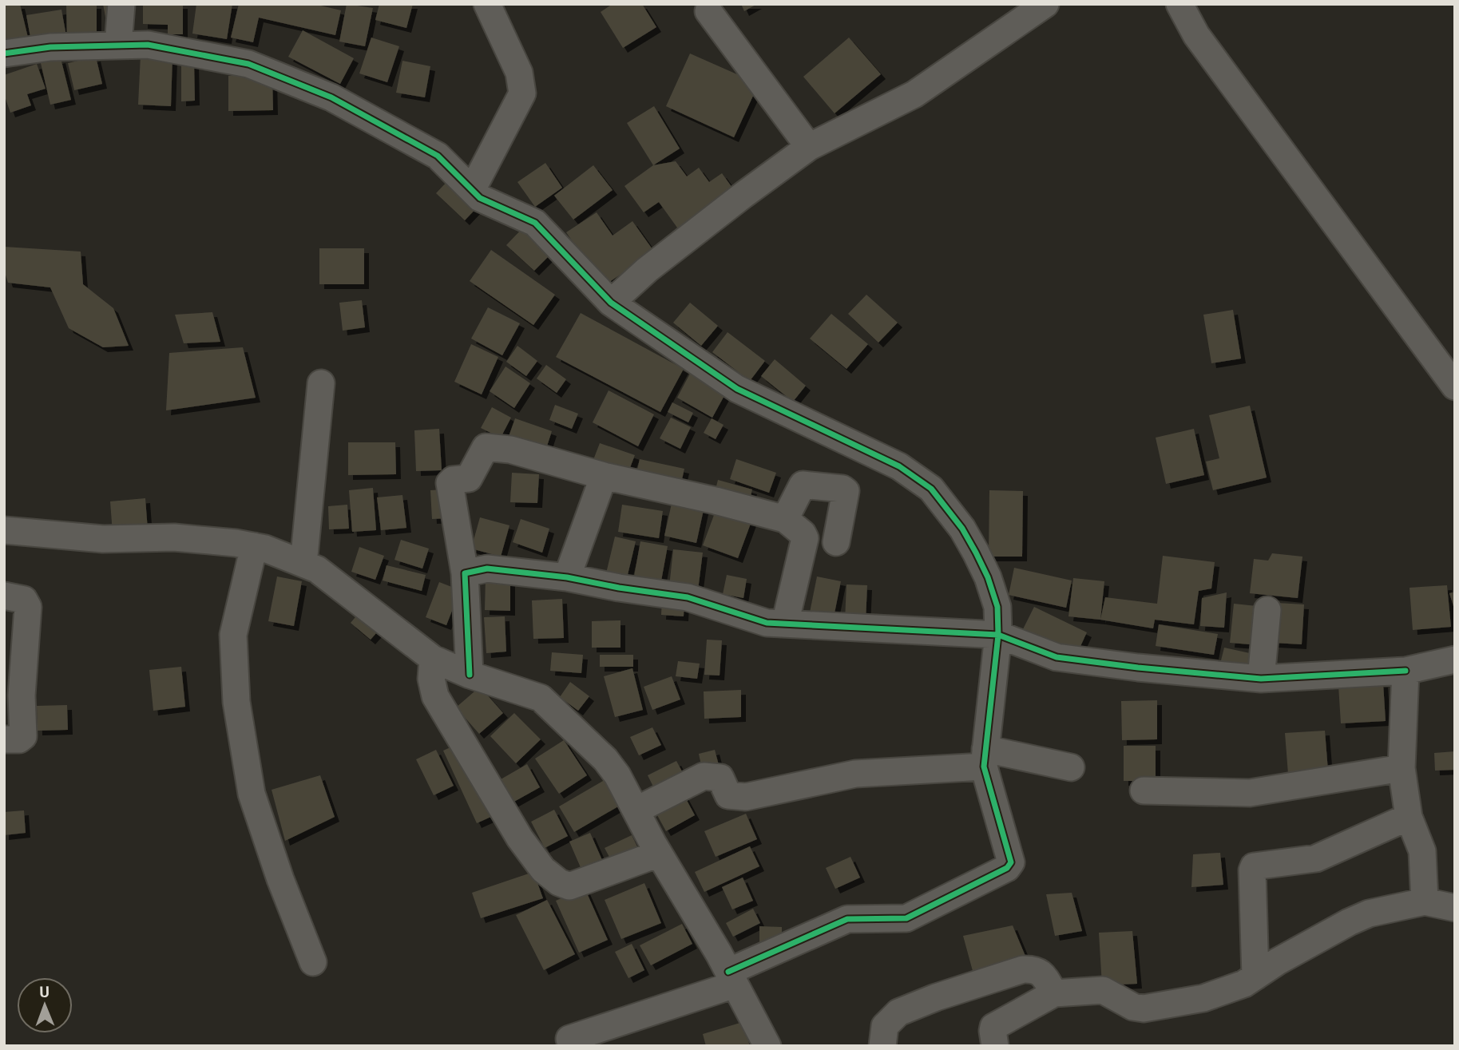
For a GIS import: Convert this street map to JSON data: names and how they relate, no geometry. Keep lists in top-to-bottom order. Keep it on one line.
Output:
{"north":"top"}
